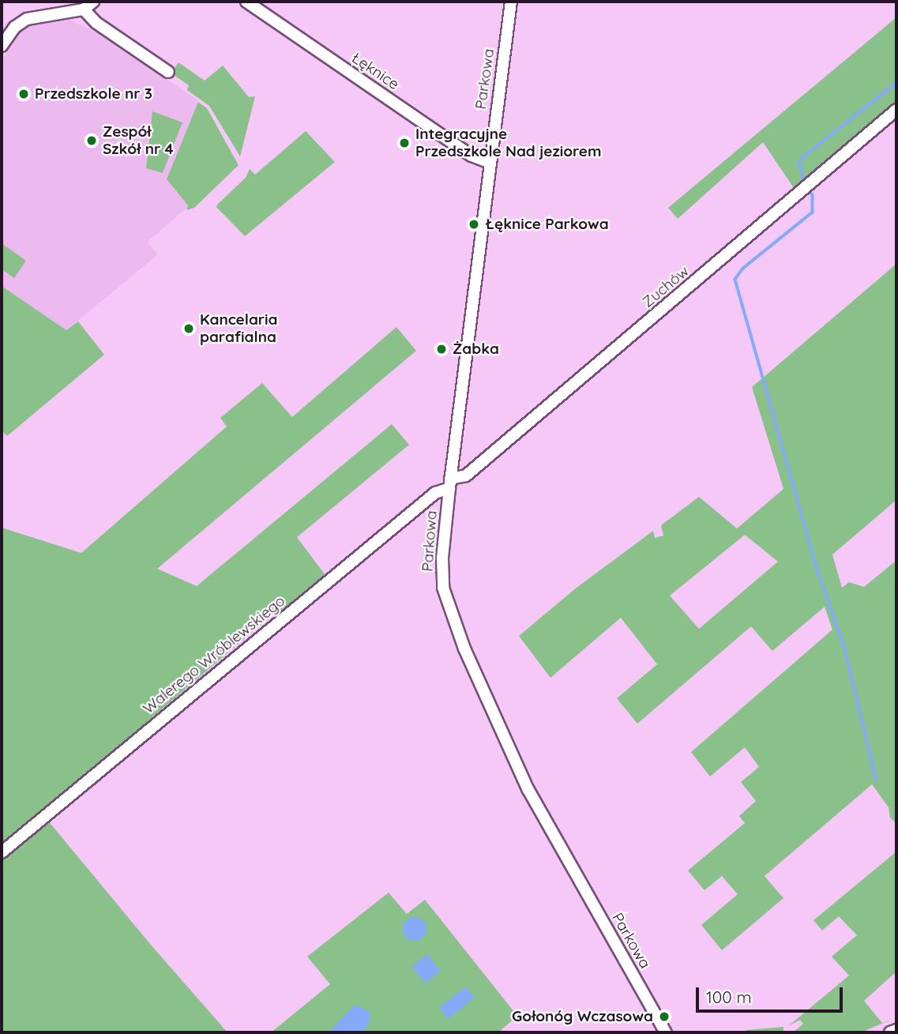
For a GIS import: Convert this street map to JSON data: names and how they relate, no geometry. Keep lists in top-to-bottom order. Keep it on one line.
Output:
{"streets":{"street":["Łęknice","Parkowa","Zuchów","Walerego Wróblewskiego"]},"crossings":[["Łęknice","Parkowa"],["Parkowa","Zuchów"],["Parkowa","Walerego Wróblewskiego"],["Zuchów","Walerego Wróblewskiego"]],"places":["Przedszkole nr 3","Zespół Szkół nr 4","Integracyjne Przedszkole Nad jeziorem","Łęknice Parkowa","Kancelaria parafialna","Żabka","Gołonóg Wczasowa"],"scale_bar":"100 m"}
